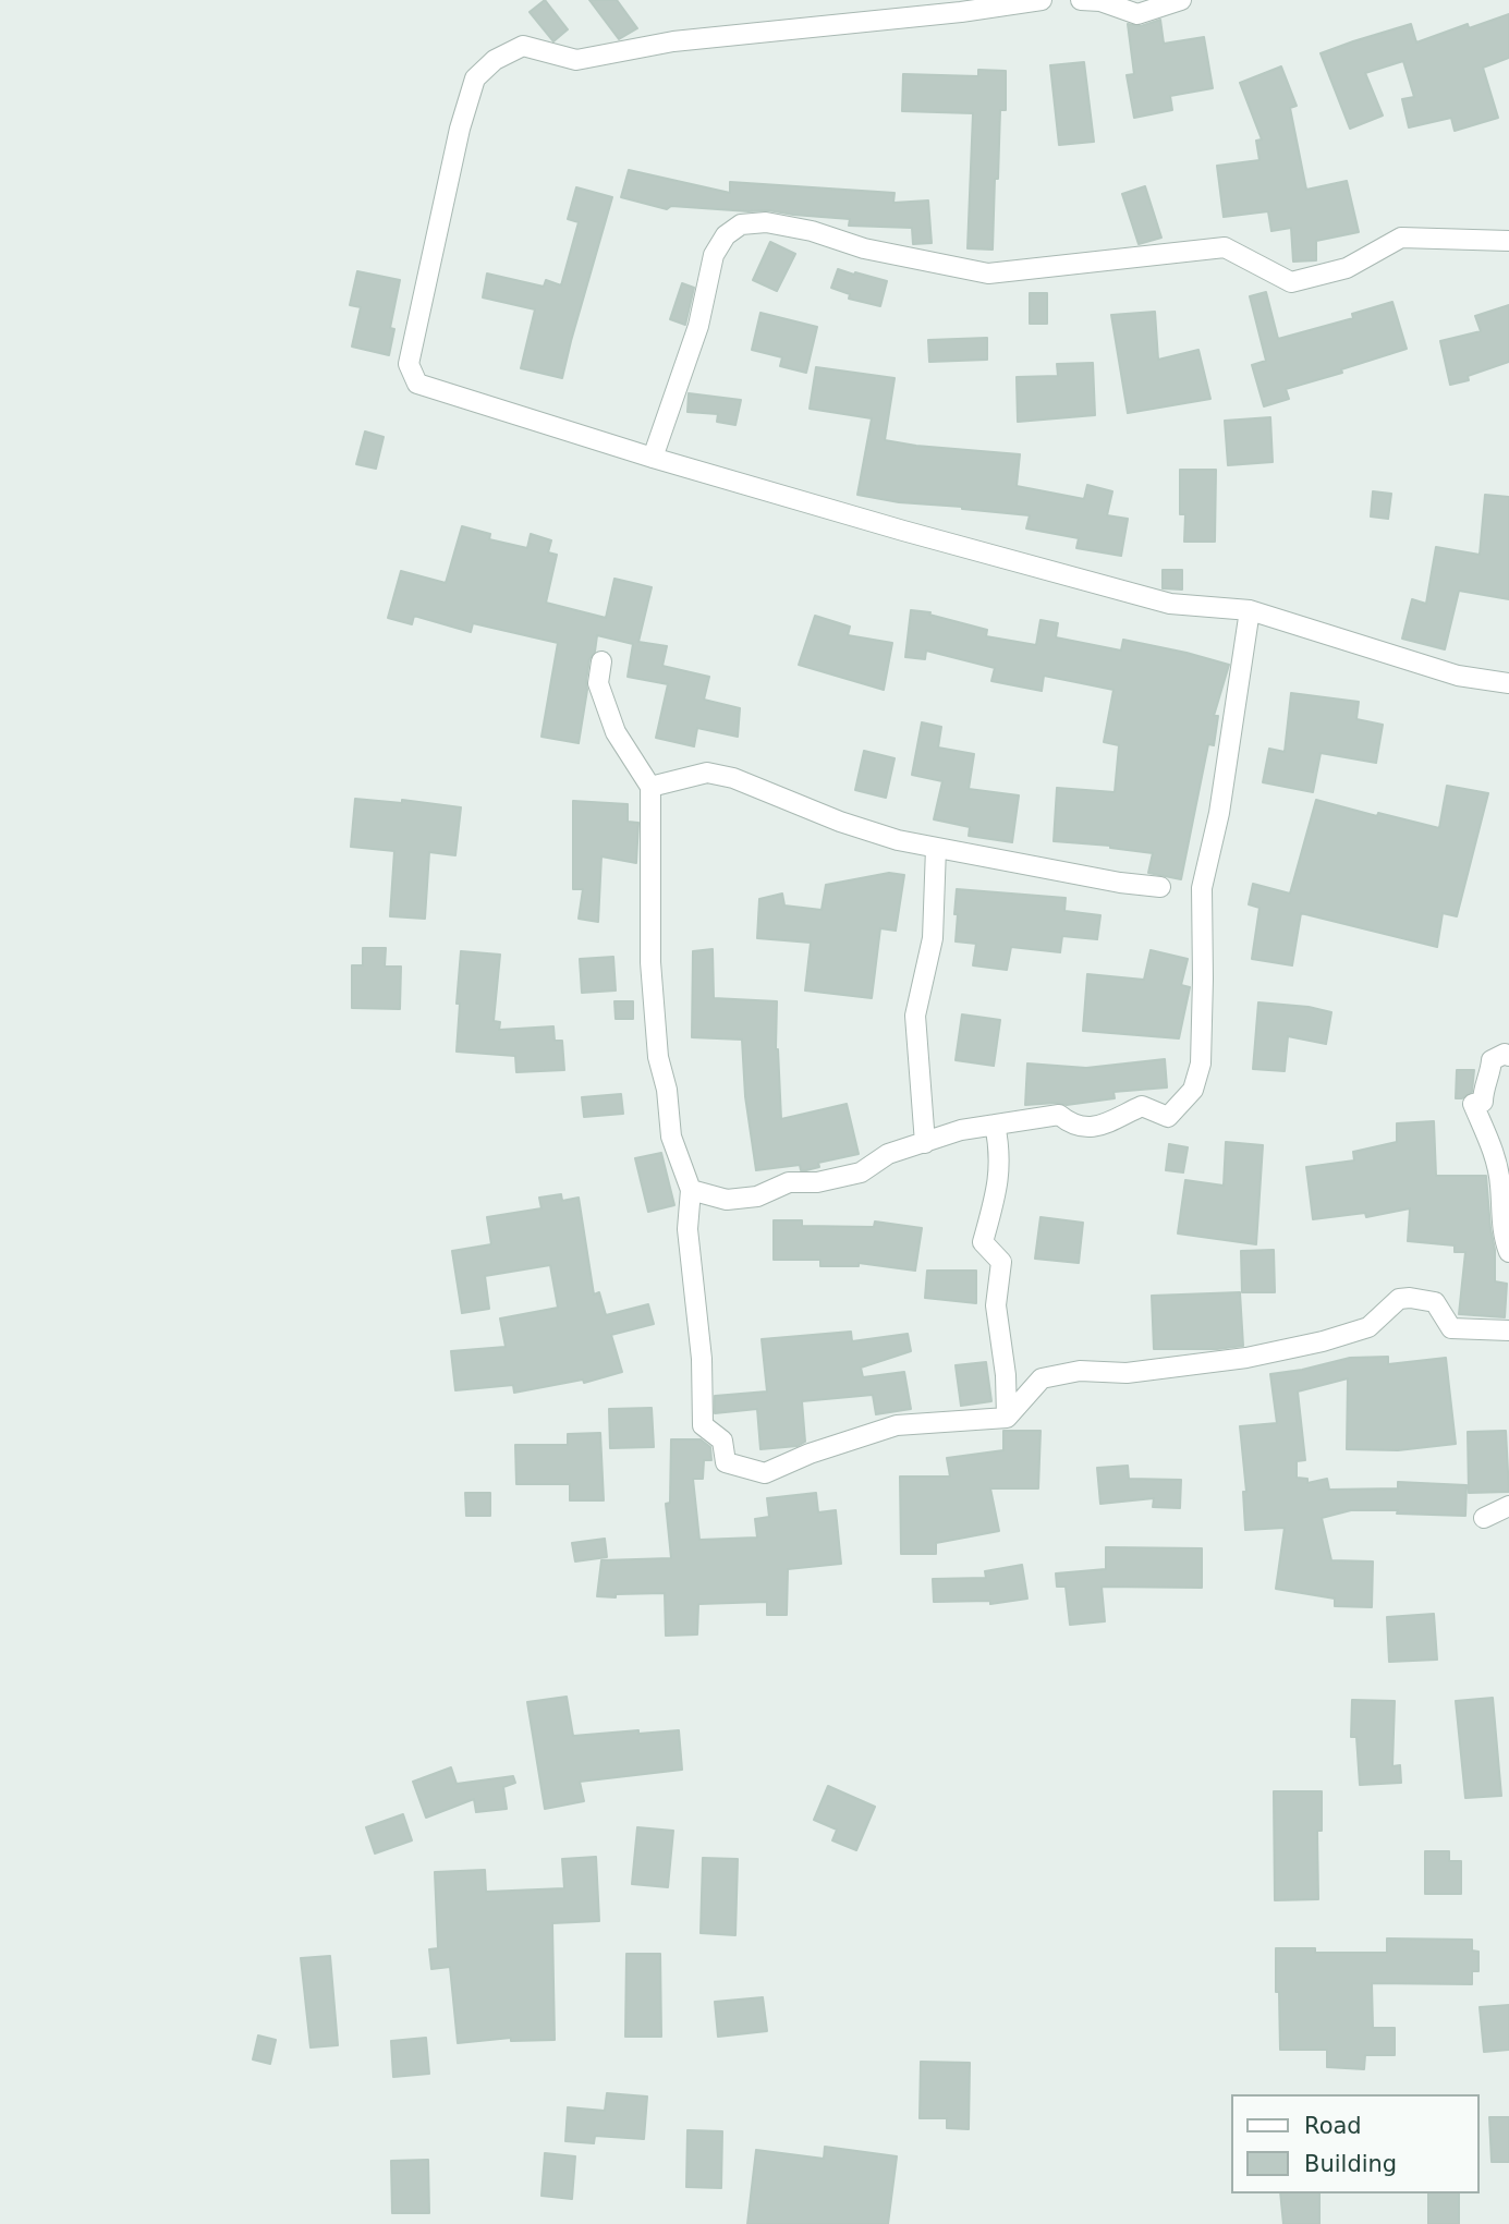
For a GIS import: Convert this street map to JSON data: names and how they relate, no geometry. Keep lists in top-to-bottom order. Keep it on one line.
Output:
{"legend":["Road","Building"]}
